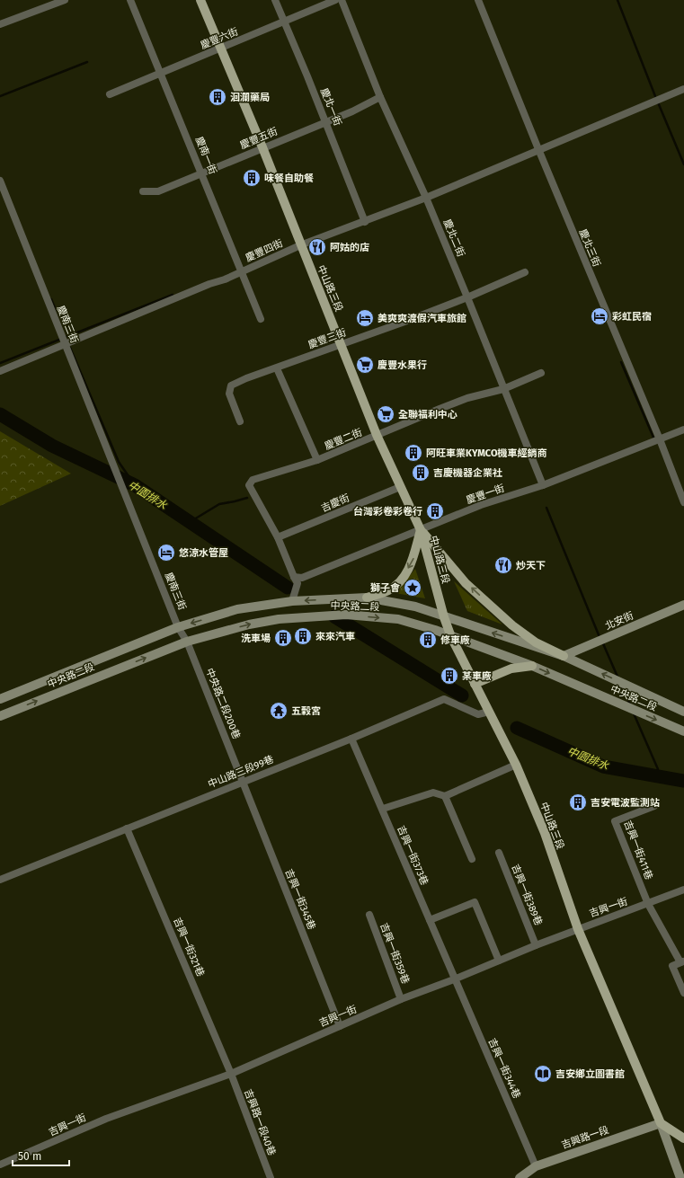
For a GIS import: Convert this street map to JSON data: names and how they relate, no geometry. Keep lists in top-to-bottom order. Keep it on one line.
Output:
{"streets":{"main road":["中山路三段"],"street":["慶豐六街","慶北一街","慶豐五街","慶南一街","慶北二街","慶北三街","慶豐四街","慶南三街","慶豐三街","慶豐二街","慶豐一街","吉慶街","中央路二段","北安街","中央路二段200巷","中山路三段99巷","吉興一街411巷","吉興一街373巷","吉興一街389巷","吉興一街345巷","吉興一街","吉興一街321巷","吉興一街359巷","吉興一街344巷","吉興路一段40巷","吉興路一段"]},"crossings":[["慶豐六街","慶北一街"],["慶豐六街","慶南一街"],["慶豐六街","中山路三段"],["慶北一街","慶豐五街"],["慶北一街","慶豐四街"],["慶豐五街","慶南一街"],["慶豐五街","慶北二街"],["慶豐五街","中山路三段"],["慶南一街","慶豐四街"],["慶北二街","慶豐四街"],["慶北二街","慶豐三街"],["慶北二街","慶豐二街"],["慶北二街","慶豐一街"],["慶北三街","慶豐四街"],["慶北三街","慶豐一街"],["慶豐四街","中山路三段"],["慶豐四街","慶南三街"],["中山路三段","慶豐三街"],["中山路三段","慶豐二街"],["中山路三段","慶豐一街"],["中山路三段","吉慶街"],["中山路三段","中央路二段"],["中山路三段","中山路三段99巷"],["中山路三段","吉興一街"],["中山路三段","吉興路一段"],["慶南三街","中央路二段"],["慶南三街","中央路二段200巷"],["慶豐二街","慶豐一街"],["慶豐二街","吉慶街"],["中央路二段","北安街"],["中央路二段","中央路二段200巷"],["中央路二段200巷","中山路三段99巷"],["中央路二段200巷","吉興一街345巷"],["中山路三段99巷","吉興一街373巷"],["中山路三段99巷","吉興一街345巷"],["中山路三段99巷","吉興一街321巷"],["吉興一街411巷","吉興一街"],["吉興一街373巷","吉興一街"],["吉興一街373巷","吉興一街344巷"],["吉興一街389巷","吉興一街"],["吉興一街345巷","吉興一街"],["吉興一街","吉興一街321巷"],["吉興一街","吉興一街359巷"],["吉興一街","吉興一街344巷"],["吉興一街","吉興路一段40巷"],["吉興一街321巷","吉興路一段40巷"],["吉興一街344巷","吉興路一段"]],"water":["中園排水"],"places":{"building":["洄瀾藥局","味餐自助餐","阿旺車業KYMCO機車經銷商","吉慶機器企業社","台灣彩卷彩卷行","來來汽車","洗車場","修車廠","某車廠","吉安電波監測站"],"restaurant":["阿姑的店","炒天下"],"hotel":["彩虹民宿","美爽爽渡假汽車旅館","悠涼水管屋"],"supermarket":["慶豐水果行","全聯福利中心"],"place":["獅子會"],"temple":["五榖宮"],"library":["吉安鄉立圖書館"]},"scale_bar":"50 m"}
